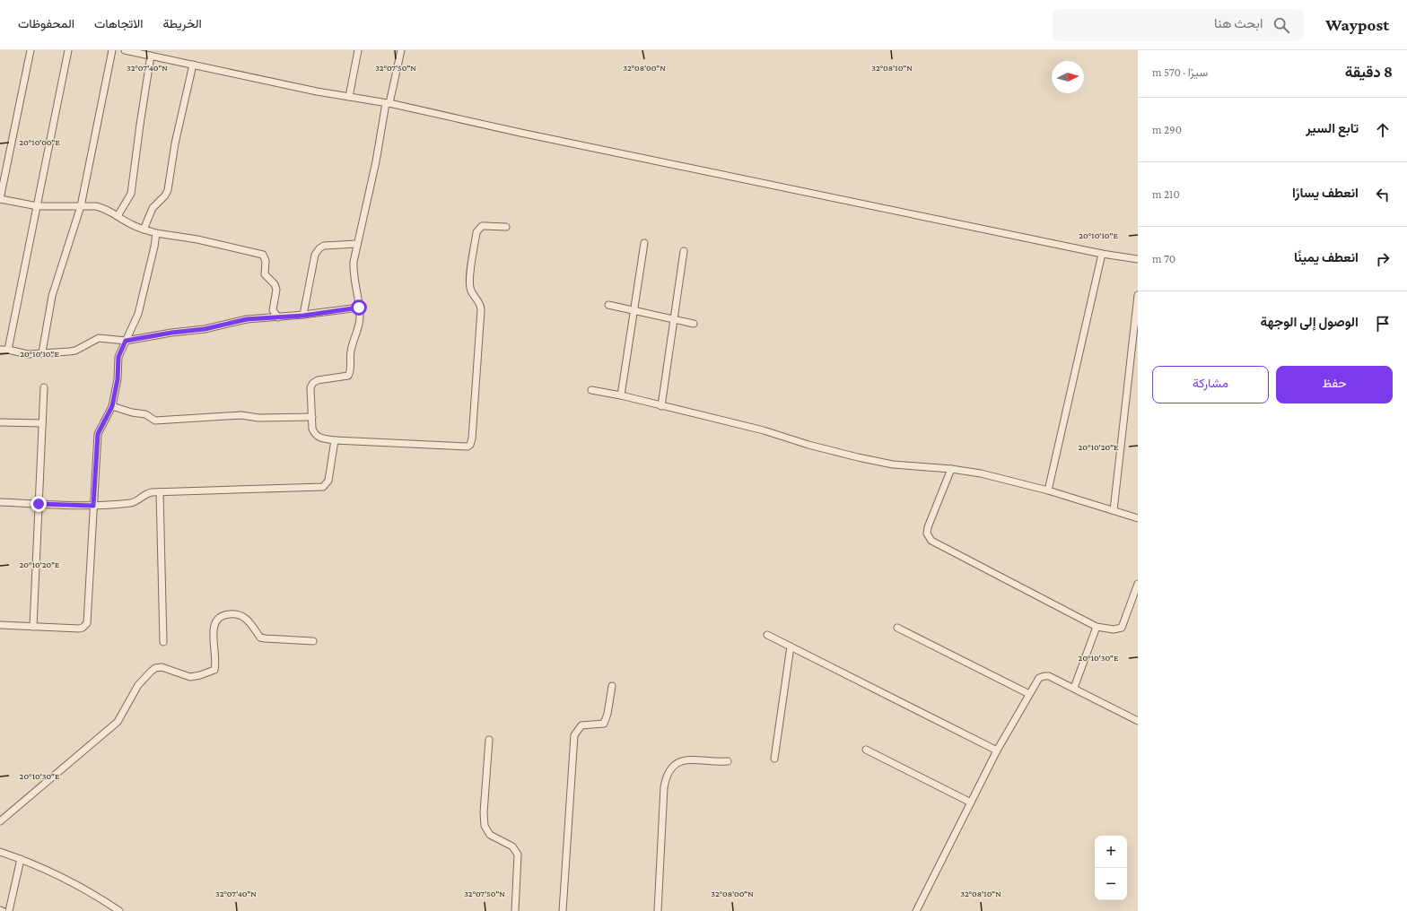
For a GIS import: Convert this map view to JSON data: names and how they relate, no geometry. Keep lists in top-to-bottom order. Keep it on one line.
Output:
{"north":"right","page":{"header":"Waypost","search":"ابحث هنا","nav":["الخريطة","الاتجاهات","المحفوظات"],"heading":["8 دقيقة","سيرًا · 570 m"],"list":[["تابع السير","290 m"],["انعطف يسارًا","210 m"],["انعطف يمينًا","70 m"],"الوصول إلى الوجهة"],"buttons":["حفظ","مشاركة"],"map_buttons":["+","−"]},"coordinates":["32°07'40\"N","32°07'50\"N","32°08'00\"N","32°08'10\"N","20°10'00\"E","20°10'10\"E","20°10'20\"E","20°10'30\"E"]}
